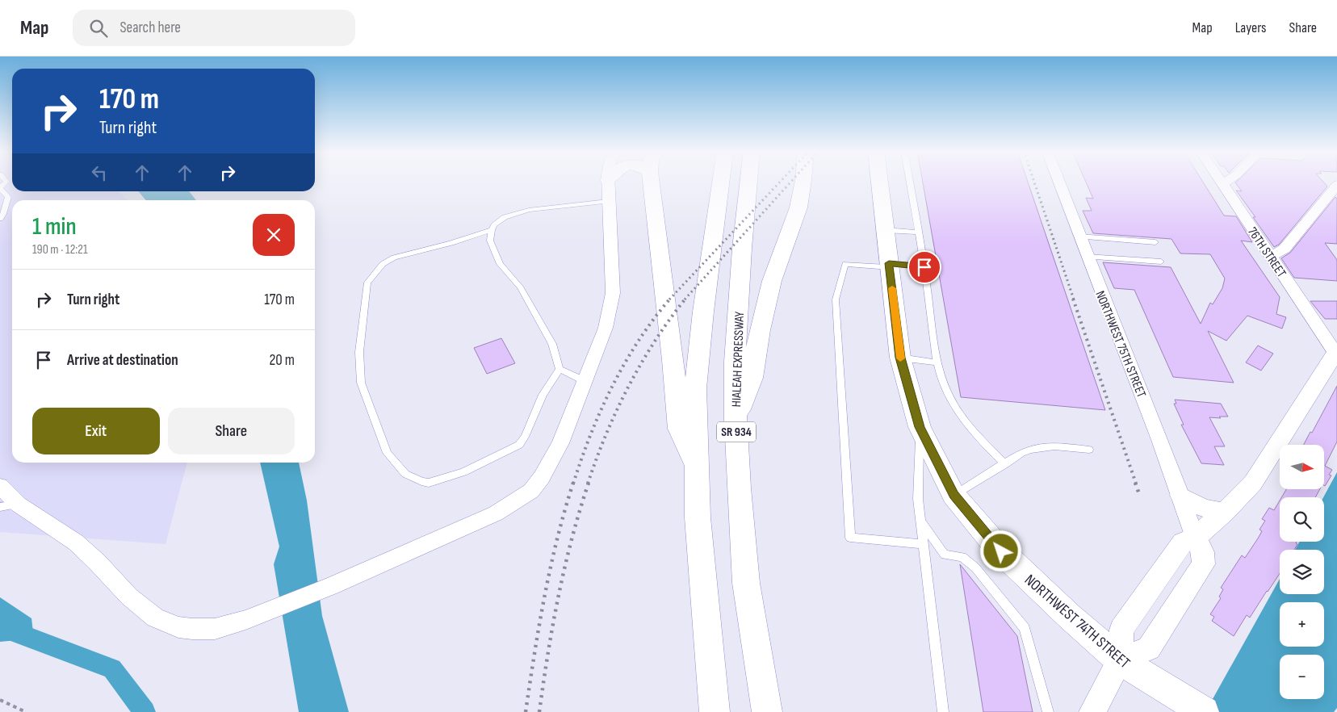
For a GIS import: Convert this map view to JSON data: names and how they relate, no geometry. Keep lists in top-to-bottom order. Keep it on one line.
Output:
{"streets":{"main road":["HIALEAH EXPRESSWAY","SR 934","NORTHWEST 74TH STREET"],"street":["76TH STREET","NORTHWEST 75TH STREET"]},"north":"right","page":{"header":"Map","search":"Search here","nav":["Map","Layers","Share"],"turn":["170 m","Turn right"],"heading":["1 min","190 m · 12:21"],"list":[{"name":"Turn right","value":"170 m"},{"name":"Arrive at destination","value":"20 m"}],"buttons":["Exit","Share"],"map_buttons":["+","−"]}}
